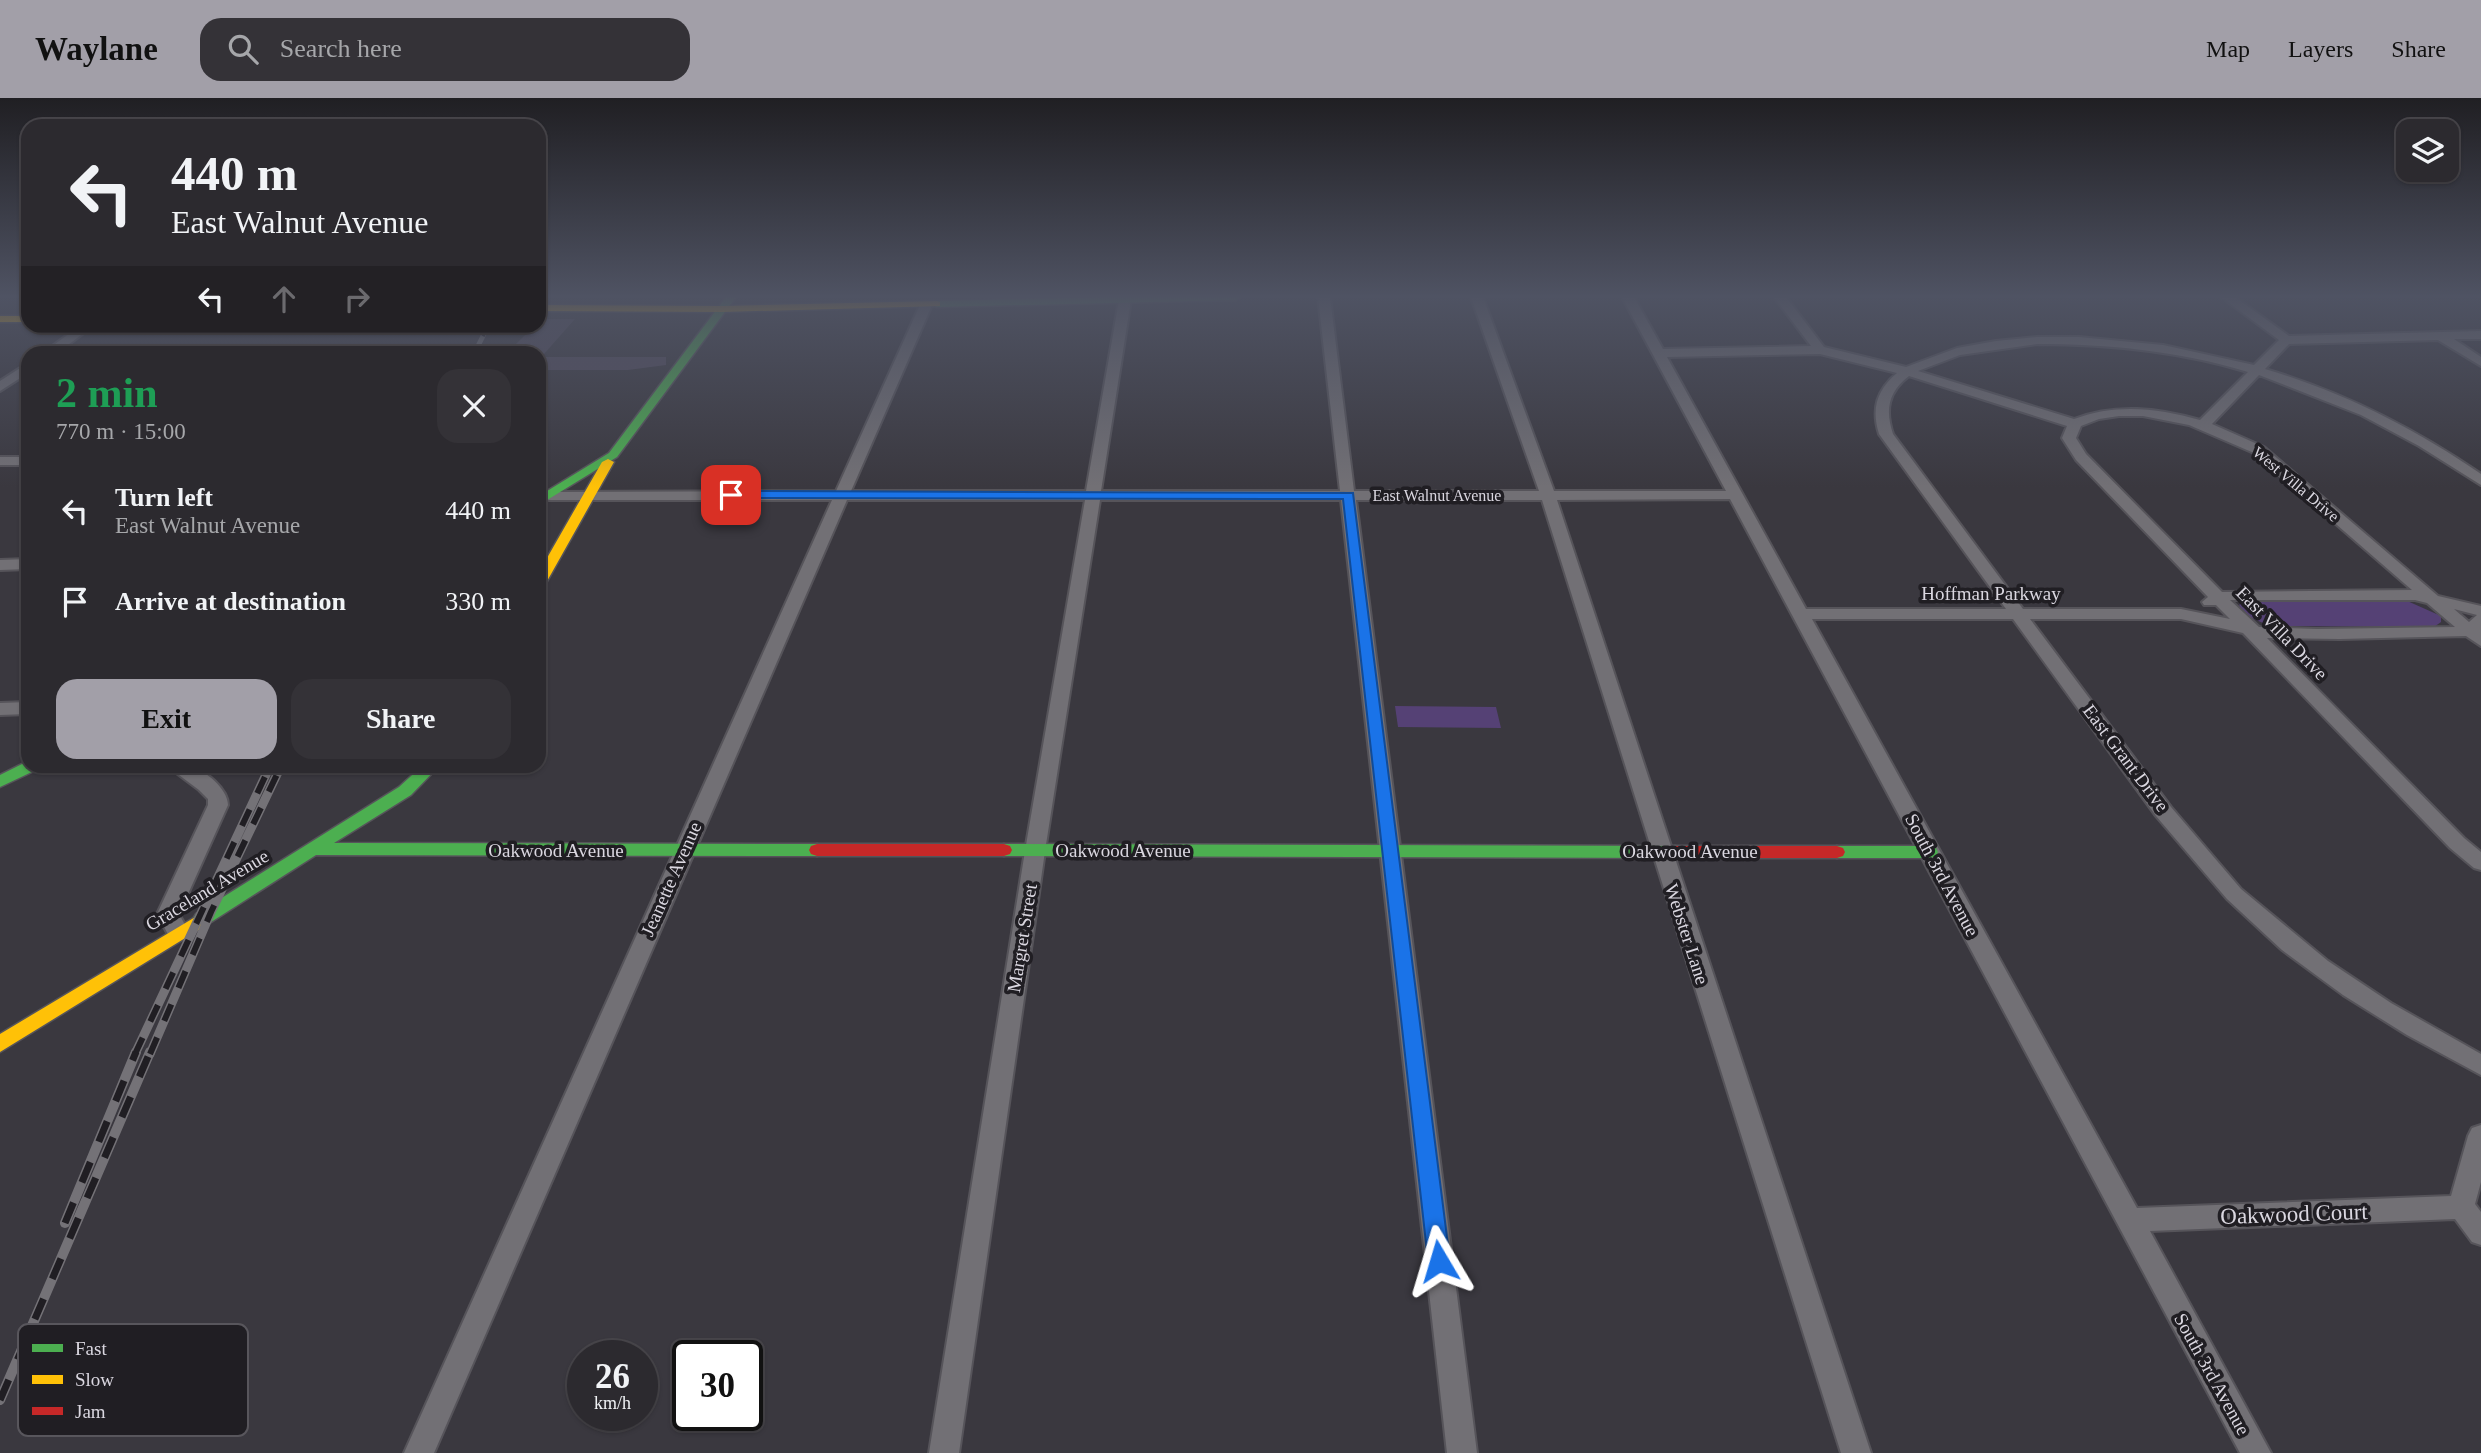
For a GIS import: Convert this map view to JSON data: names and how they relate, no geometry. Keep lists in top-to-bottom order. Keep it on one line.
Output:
{"streets":{"street":["West Villa Drive","East Walnut Avenue","Hoffman Parkway","East Villa Drive","East Grant Drive","Oakwood Avenue","South 3rd Avenue","Jeanette Avenue","Graceland Avenue","Webster Lane","Margret Street","Oakwood Court"]},"crossings":[["West Villa Drive","Hoffman Parkway"],["West Villa Drive","East Villa Drive"],["East Walnut Avenue","South 3rd Avenue"],["East Walnut Avenue","Jeanette Avenue"],["East Walnut Avenue","Webster Lane"],["East Walnut Avenue","Margret Street"],["Hoffman Parkway","East Villa Drive"],["Hoffman Parkway","East Grant Drive"],["Hoffman Parkway","South 3rd Avenue"],["Oakwood Avenue","South 3rd Avenue"],["Oakwood Avenue","Jeanette Avenue"],["Oakwood Avenue","Graceland Avenue"],["Oakwood Avenue","Webster Lane"],["Oakwood Avenue","Margret Street"],["South 3rd Avenue","Oakwood Court"]],"legend":["Fast","Slow","Jam"],"page":{"header":"Waylane","search":"Search here","nav":["Map","Layers","Share"],"turn":["440 m","East Walnut Avenue"],"heading":["2 min","770 m · 15:00"],"list":[{"name":"Turn left","note":"East Walnut Avenue","value":"440 m"},{"name":"Arrive at destination","value":"330 m"}],"buttons":["Exit","Share"],"speed":"26 km/h","limit":"30"}}
